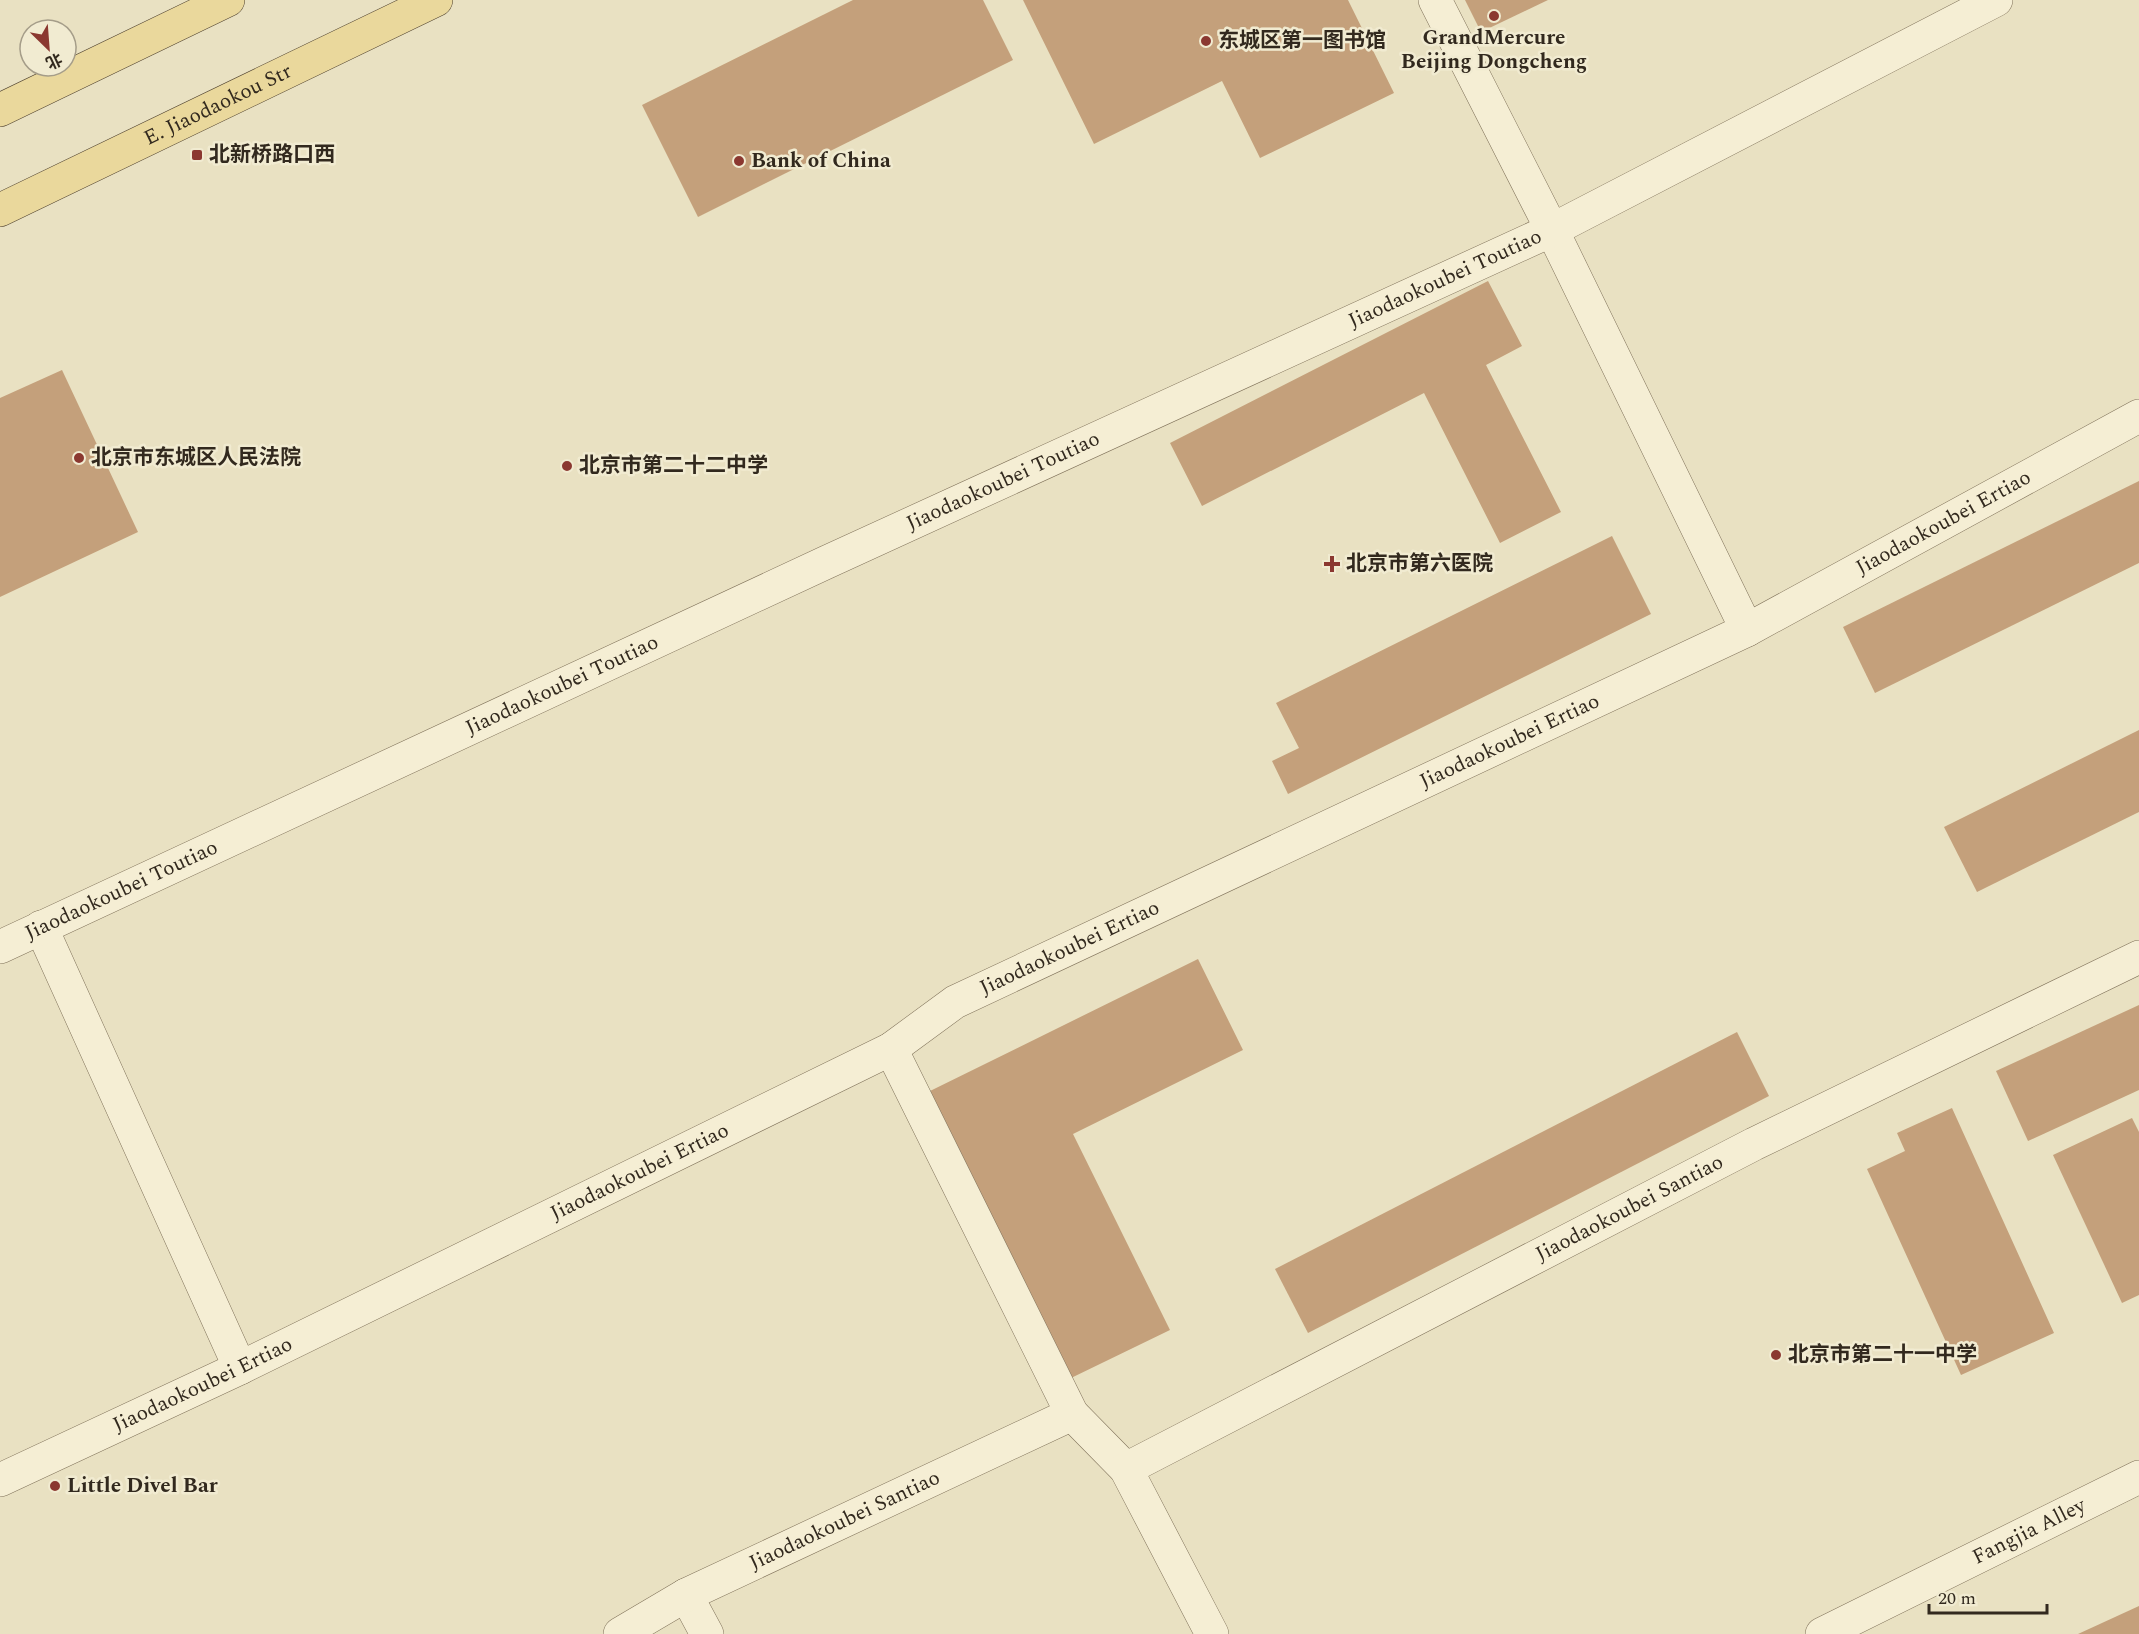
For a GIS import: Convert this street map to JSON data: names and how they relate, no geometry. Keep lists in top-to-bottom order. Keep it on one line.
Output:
{"streets":{"main road":["E. Jiaodaokou Str"],"street":["Jiaodaokoubei Toutiao","Jiaodaokoubei Ertiao","Jiaodaokoubei Santiao","Fangjia Alley"]},"places":{"other":["GrandMercure Beijing Dongcheng","东城区第一图书馆","Bank of China","北京市东城区人民法院","北京市第二十二中学","北京市第二十一中学","Little Divel Bar"],"transit":["北新桥路口西"],"health":["北京市第六医院"]},"scale_bar":"20 m","north":"bottom right"}
